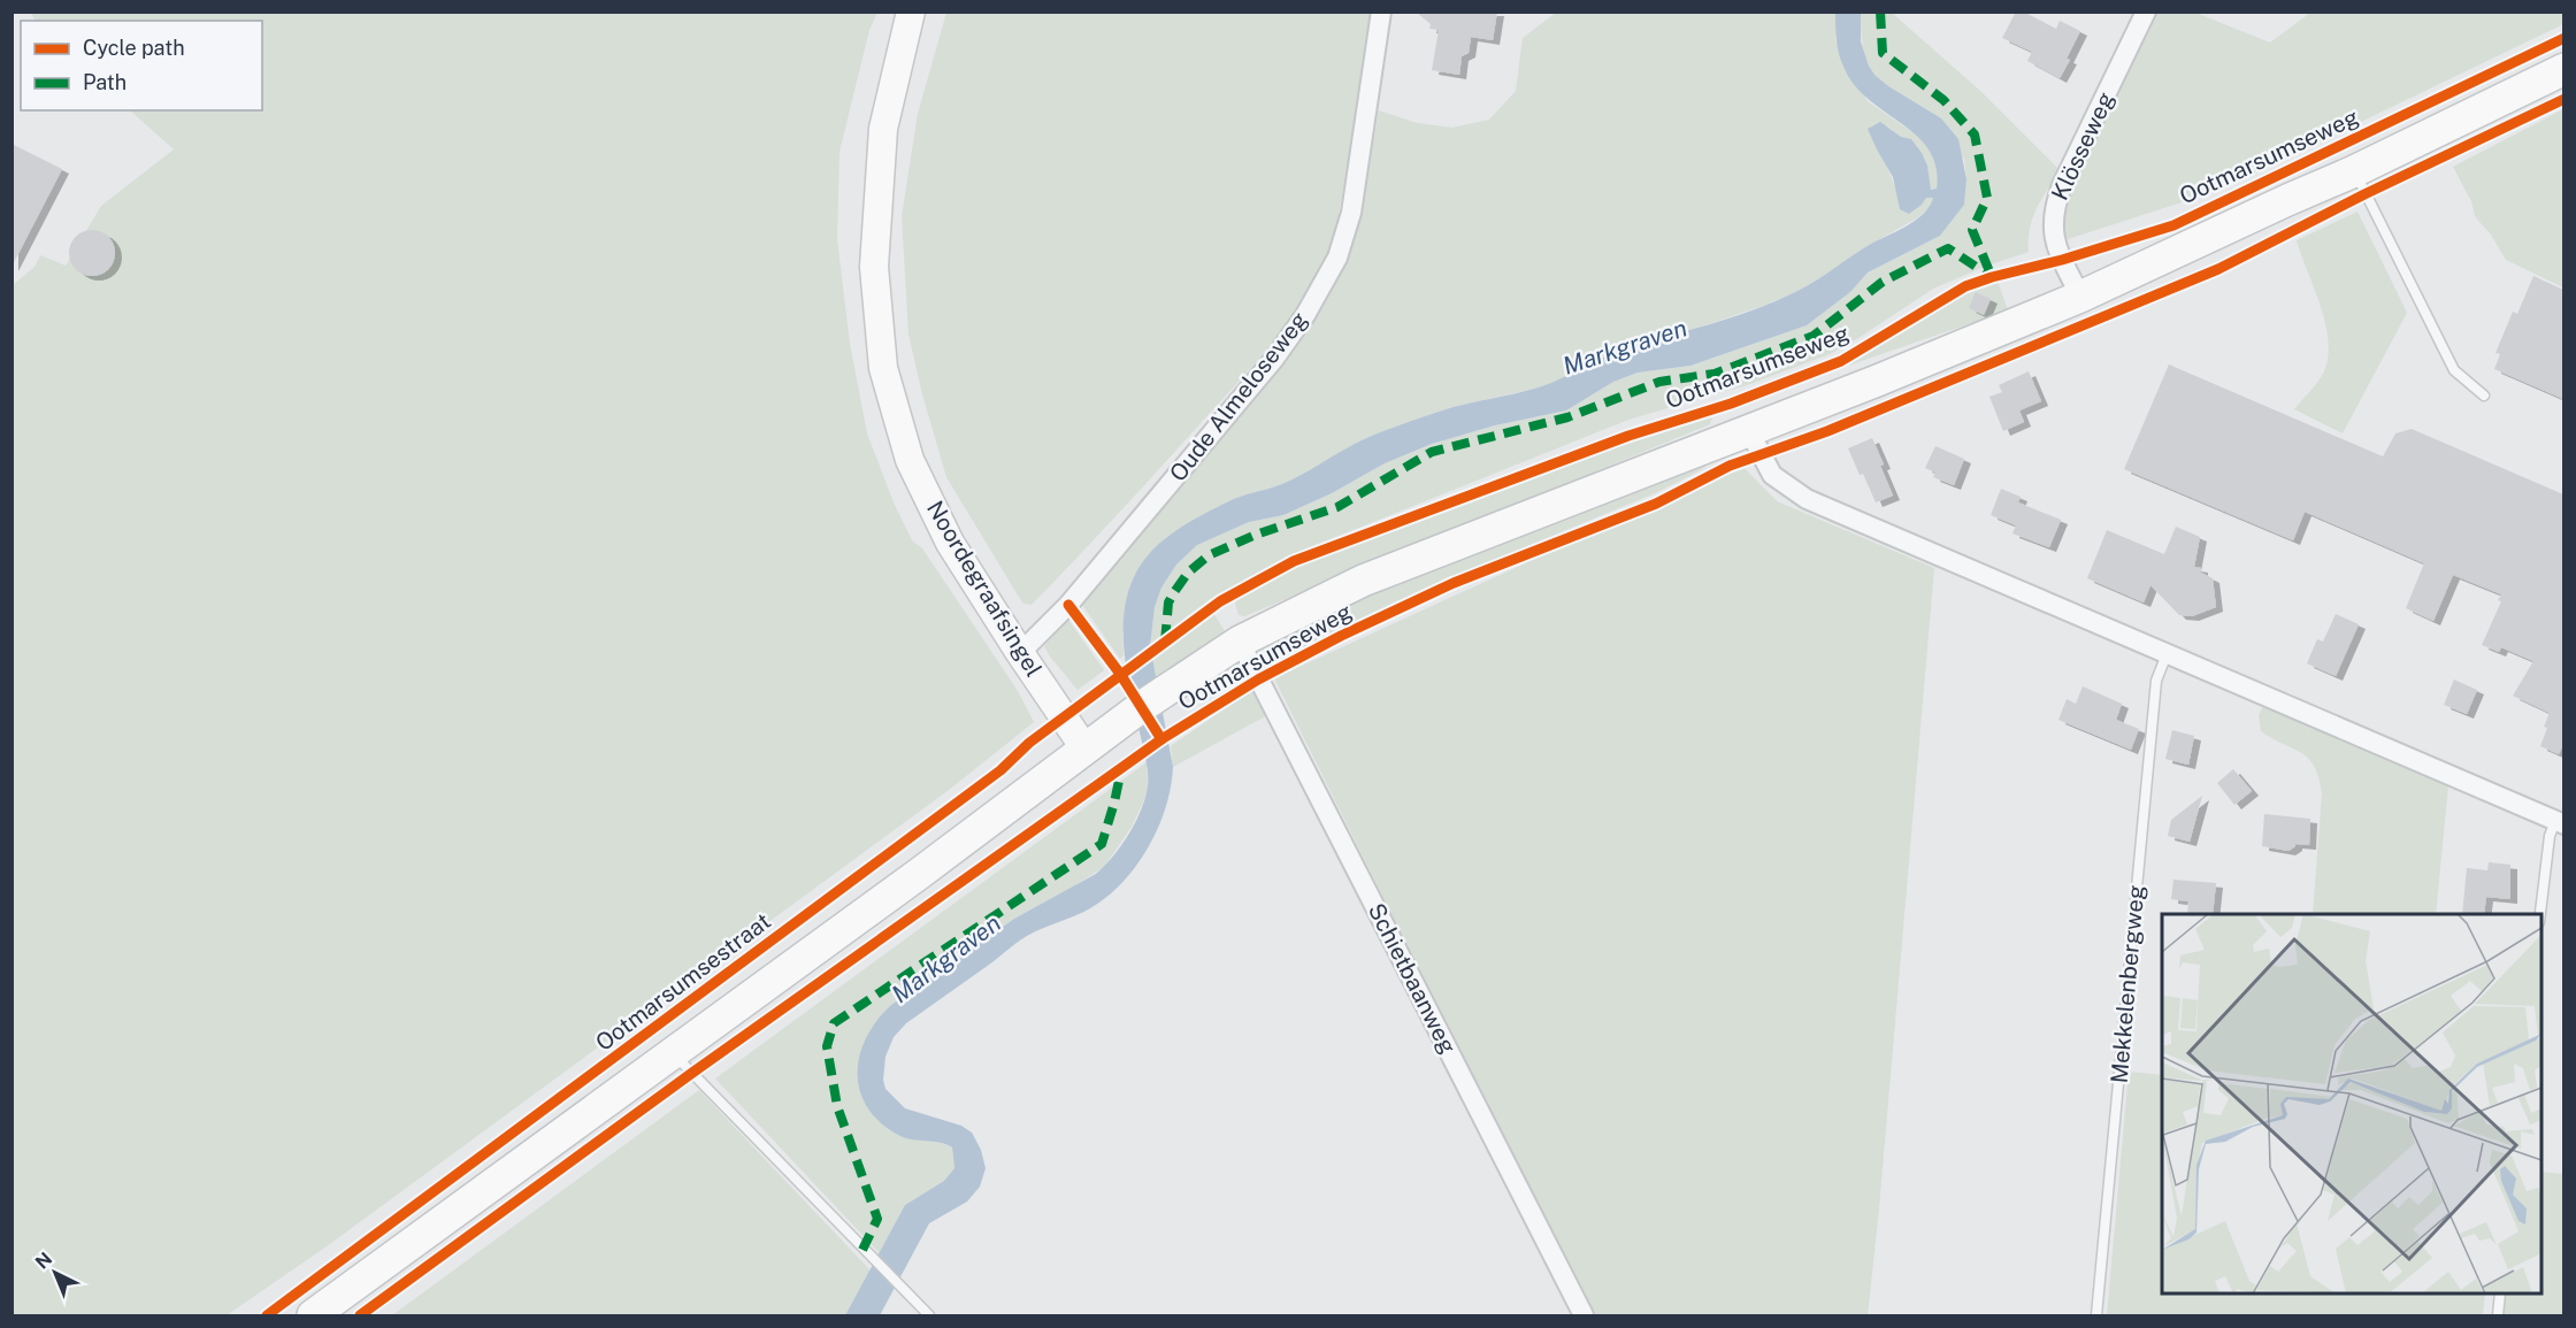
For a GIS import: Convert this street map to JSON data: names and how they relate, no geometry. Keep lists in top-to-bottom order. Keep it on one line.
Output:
{"streets":{"main road":["Ootmarsumseweg","Noordegraafsingel"],"street":["Klösseweg","Oude Almeloseweg","Schietbaanweg"],"lane":["Mekkelenbergweg"],"cycle path":["Ootmarsumsestraat"]},"crossings":[["Klösseweg","Ootmarsumseweg"],["Ootmarsumseweg","Noordegraafsingel"],["Ootmarsumseweg","Schietbaanweg"],["Oude Almeloseweg","Noordegraafsingel"]],"water":["Markgraven"],"legend":["Cycle path","Path"],"north":"top left"}
